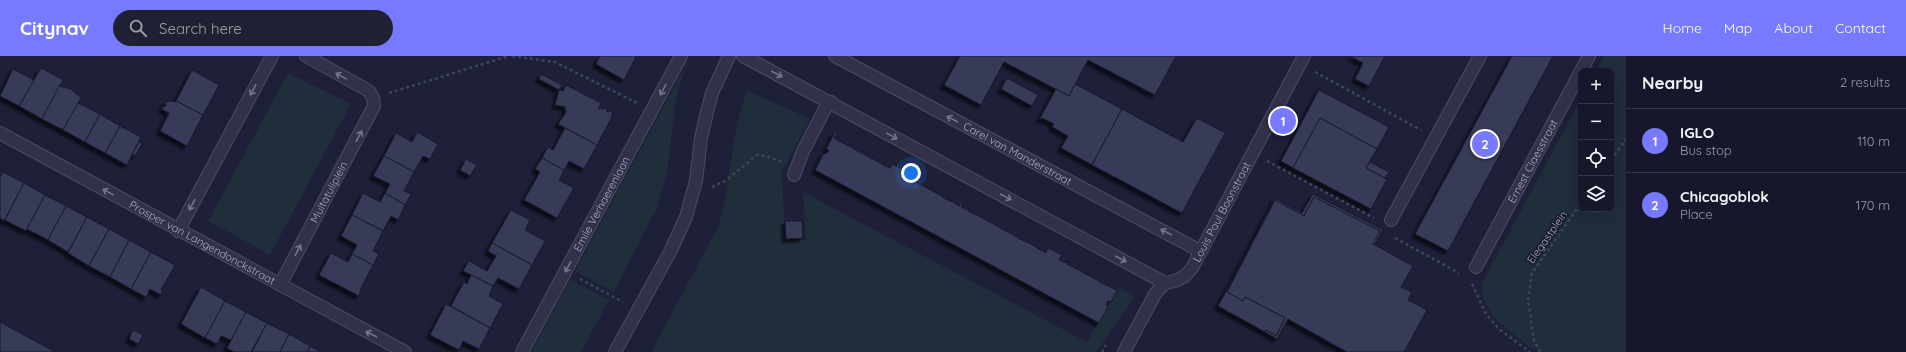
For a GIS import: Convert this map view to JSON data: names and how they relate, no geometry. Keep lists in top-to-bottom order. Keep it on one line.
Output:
{"streets":{"street":["Carel van Manderstraat","Ernest Claesstraat","Multatuliplein","Emile Verhaerenlaan","Louis Paul Boonstraat","Prosper van Langendonckstraat"],"path":["Elegastplein"]},"crossings":[["Carel van Manderstraat","Louis Paul Boonstraat"],["Multatuliplein","Prosper van Langendonckstraat"]],"one_way":["Multatuliplein","Prosper van Langendonckstraat"],"page":{"header":"Citynav","search":"Search here","nav":["Home","Map","About","Contact"],"heading":["Nearby","2 results"],"map_buttons":["+","−"],"pins":["1","2"],"list":[{"mark":"1","name":"IGLO","note":"Bus stop","value":"110 m"},{"mark":"2","name":"Chicagoblok","note":"Place","value":"170 m"}]}}
